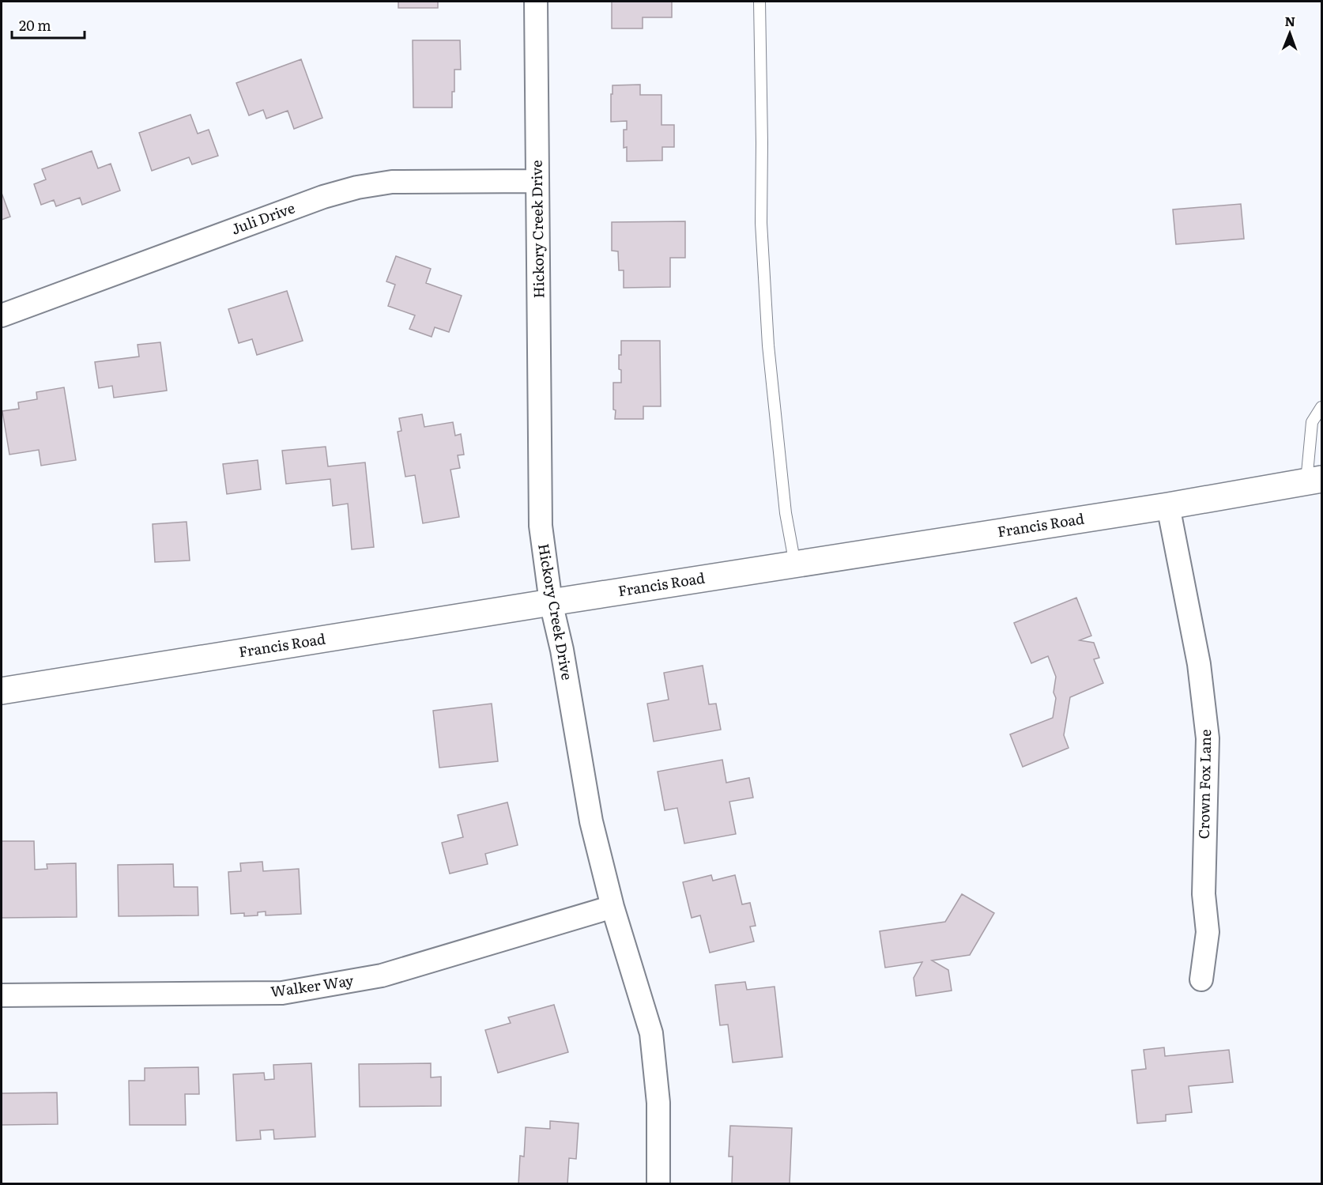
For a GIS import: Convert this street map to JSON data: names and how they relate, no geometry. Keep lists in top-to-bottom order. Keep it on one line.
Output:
{"streets":{"street":["Juli Drive","Hickory Creek Drive","Francis Road","Crown Fox Lane","Walker Way"]},"crossings":[["Juli Drive","Hickory Creek Drive"],["Hickory Creek Drive","Francis Road"],["Hickory Creek Drive","Walker Way"],["Francis Road","Crown Fox Lane"]],"scale_bar":"20 m","north":"top"}
